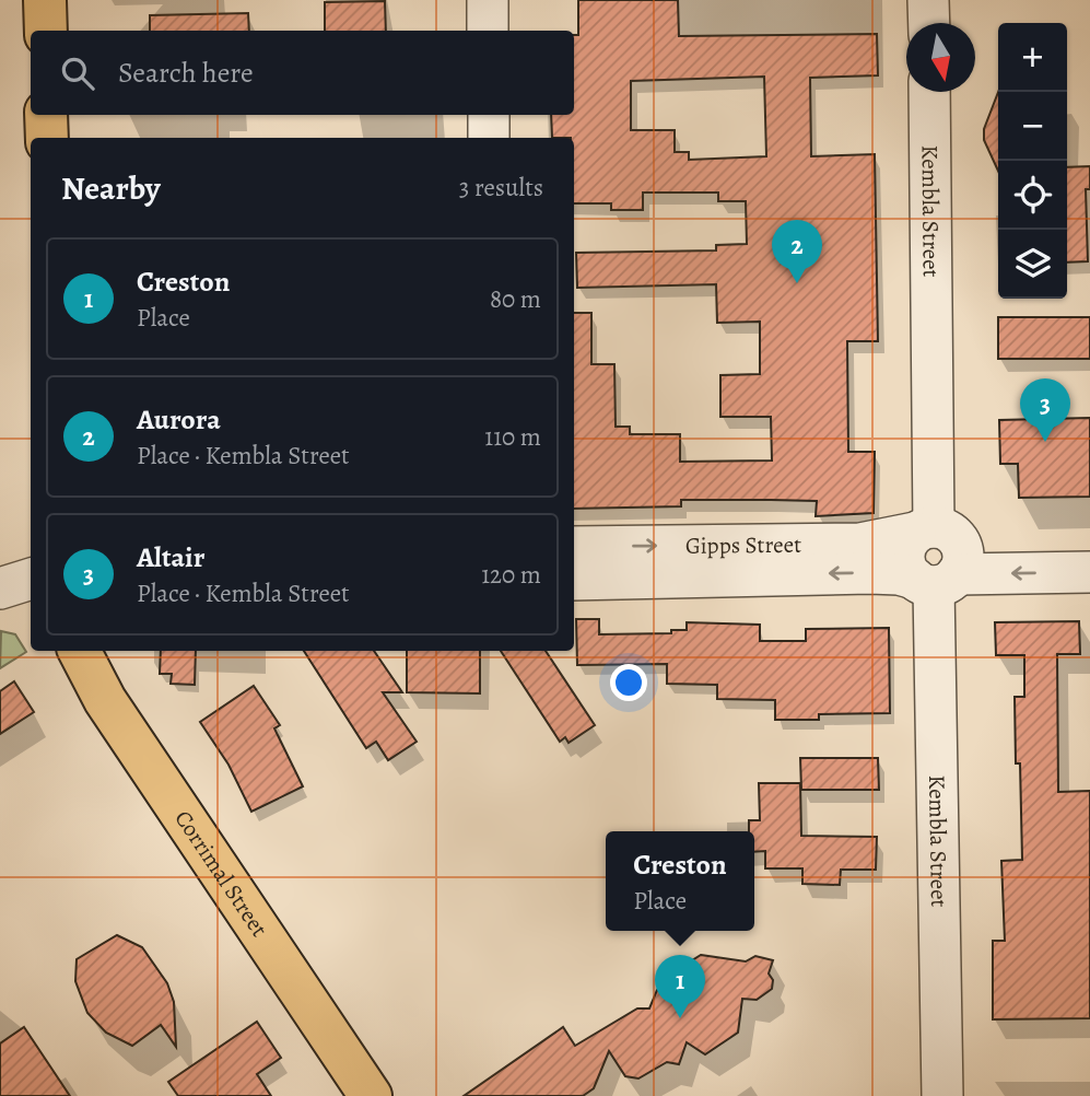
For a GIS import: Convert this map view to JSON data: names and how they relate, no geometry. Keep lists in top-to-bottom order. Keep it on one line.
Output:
{"streets":{"main road":["Corrimal Street"],"street":["Kembla Street","Gipps Street"]},"crossings":[["Kembla Street","Gipps Street"]],"north":"bottom","page":{"map_buttons":["+","−"],"search":"Search here","heading":["Nearby","3 results"],"pins":["2","3","1"],"list":[{"mark":"1","name":"Creston","note":"Place","value":"80 m"},{"mark":"2","name":"Aurora","note":"Place · Kembla Street","value":"110 m"},{"mark":"3","name":"Altair","note":"Place · Kembla Street","value":"120 m"}],"popup":["Creston","Place"]}}
